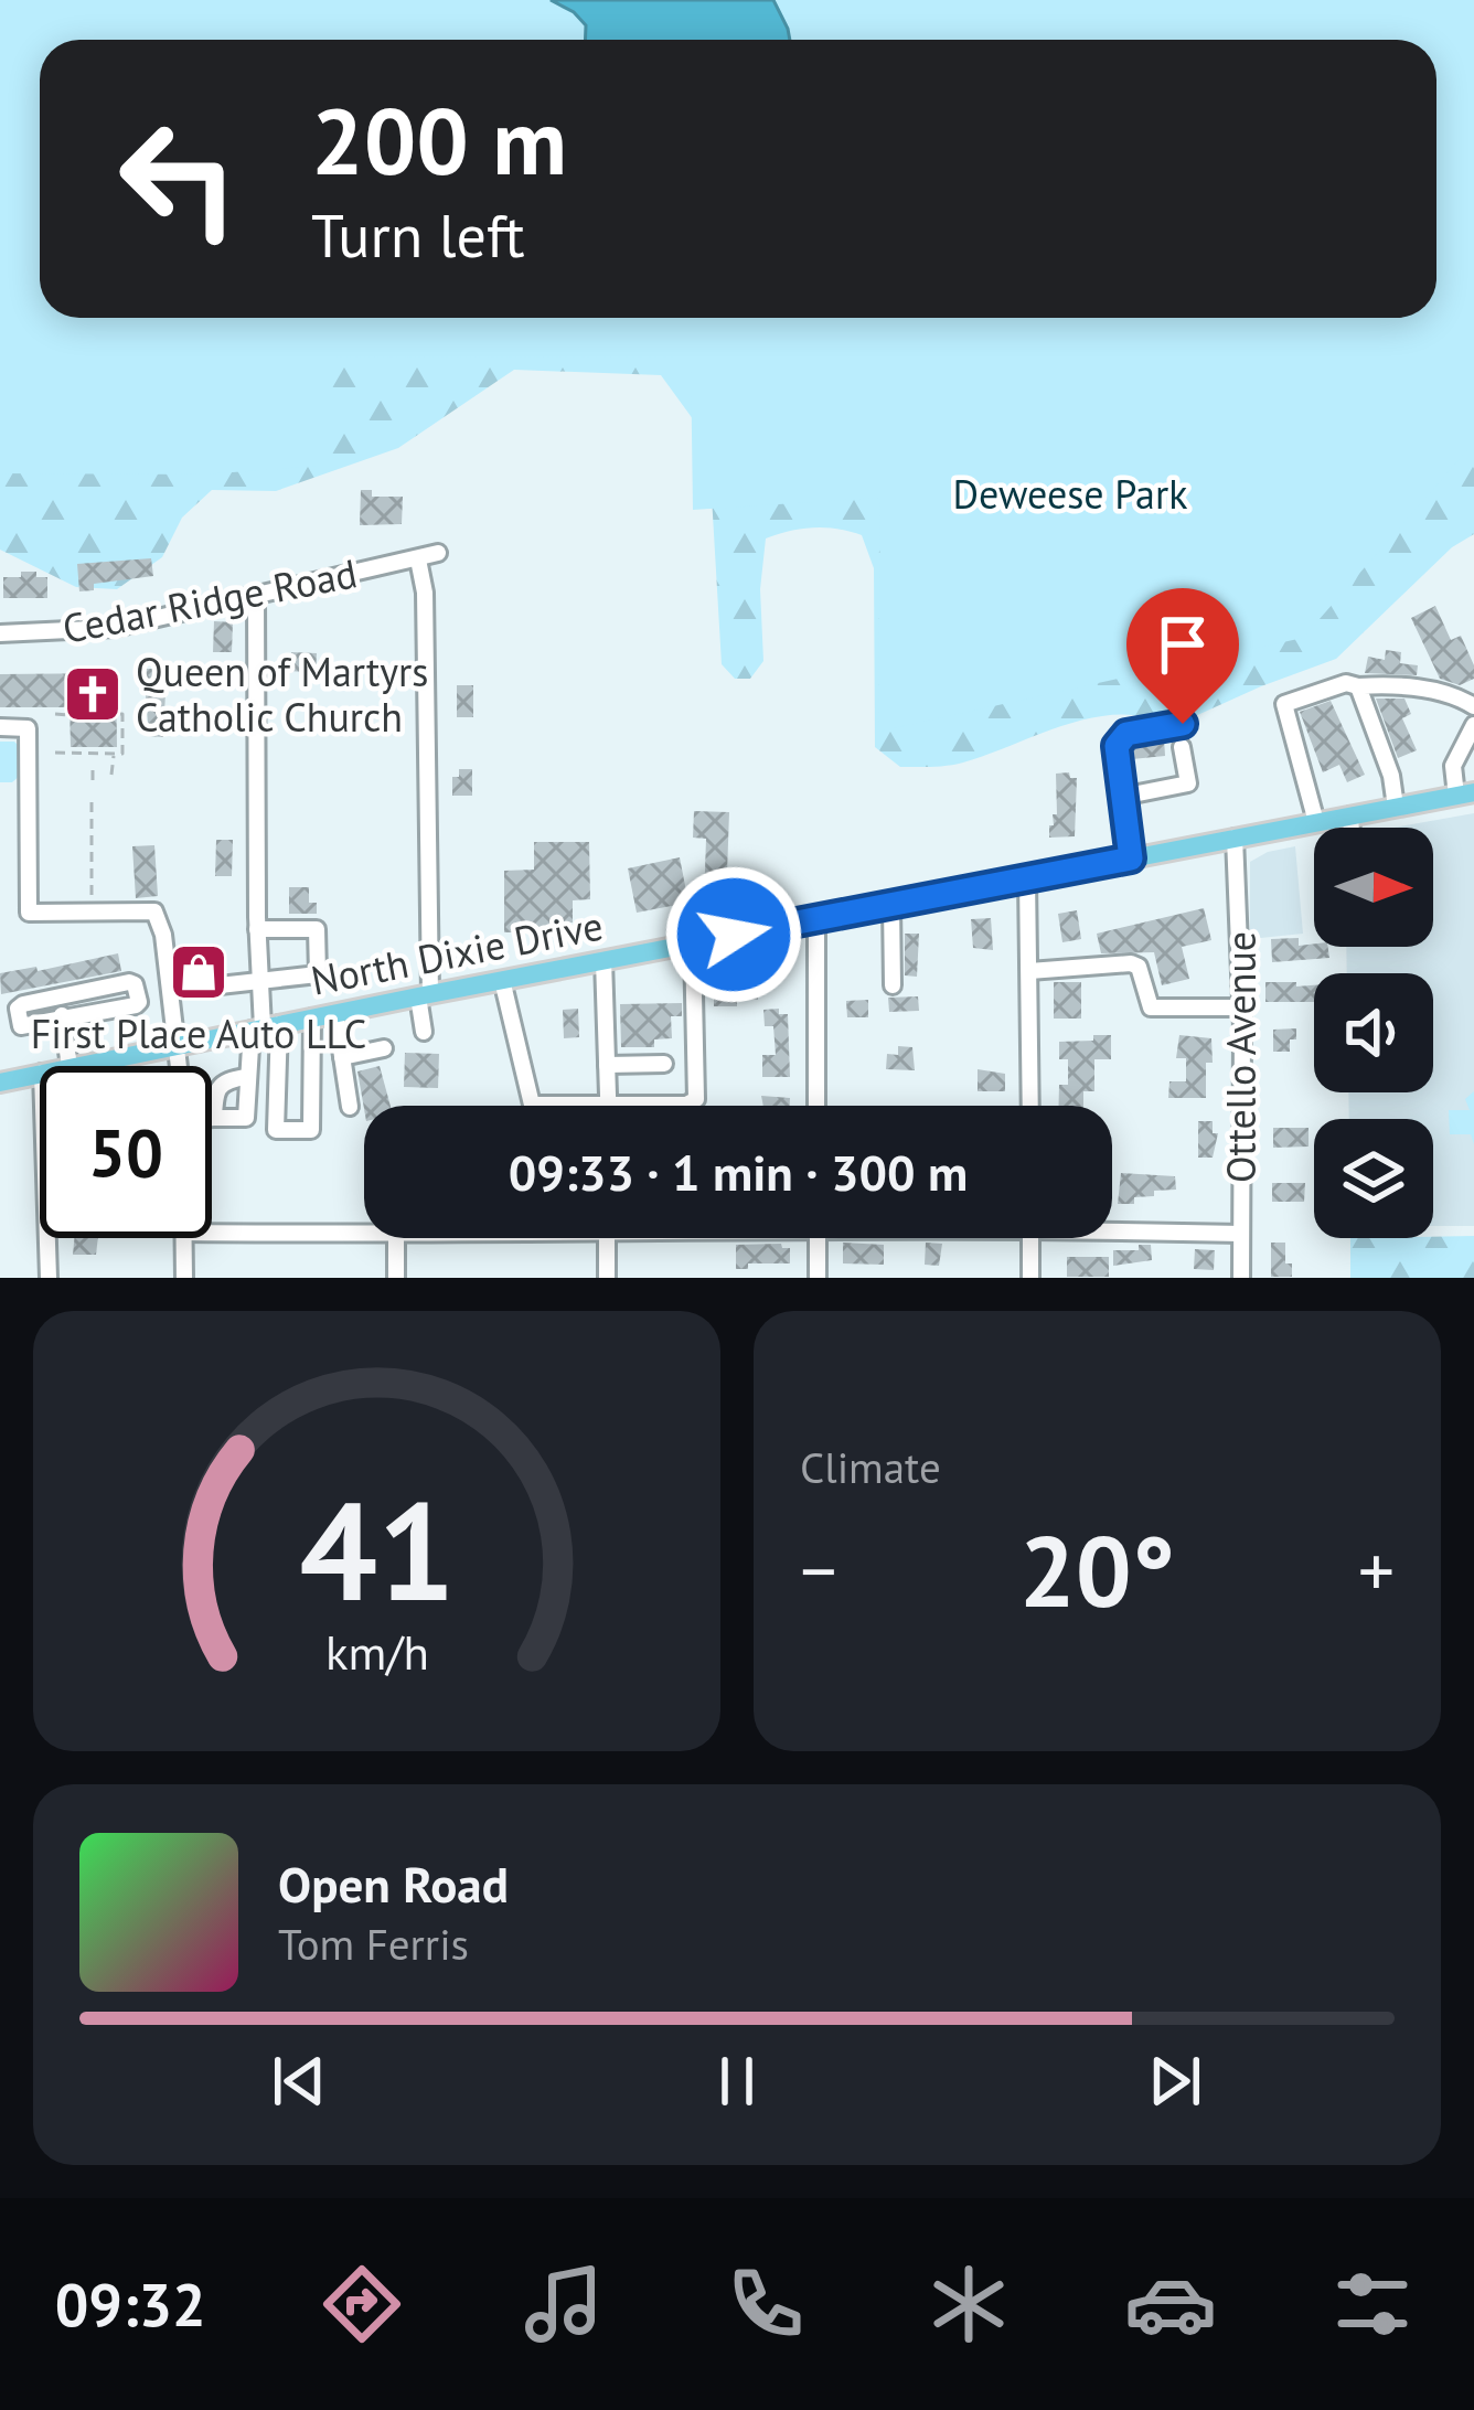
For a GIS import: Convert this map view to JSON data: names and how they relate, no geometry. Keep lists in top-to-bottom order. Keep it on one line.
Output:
{"streets":{"main road":["North Dixie Drive"],"street":["Cedar Ridge Road","Ottello Avenue"]},"crossings":[["North Dixie Drive","Ottello Avenue"]],"parks":["Deweese Park"],"places":{"church":["Queen of Martyrs Catholic Church"],"shop":["First Place Auto LLC"]},"north":"right","page":{"turn":["200 m","Turn left"],"limit":"50","trip":"09:33 · 1 min · 300 m","tile":"Climate","heat":["−","20°","+"],"song":["Open Road","Tom Ferris"],"tabs":"09:32","gauge":["41","km/h"]}}
